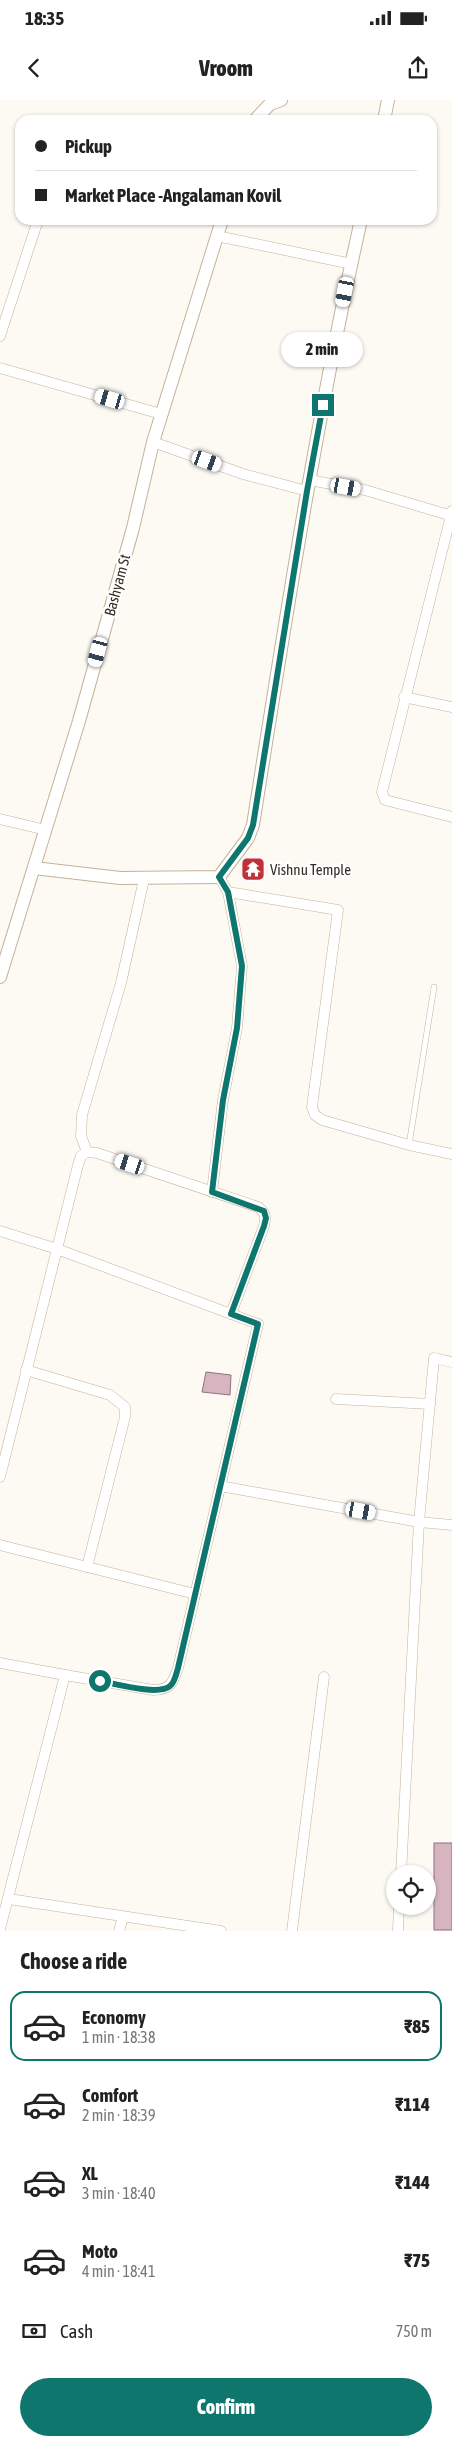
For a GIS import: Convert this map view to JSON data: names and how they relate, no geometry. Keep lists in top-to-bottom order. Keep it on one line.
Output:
{"streets":{"street":["Bashyam St"]},"places":{"temple":["Vishnu Temple"]},"page":{"status":"18:35","header":"Vroom","banner":["Pickup","Market Place -Angalaman Kovil"],"bubble":"2 min","heading":"Choose a ride","list":[{"name":"Economy","note":"1 min · 18:38","value":"₹85"},{"name":"Comfort","note":"2 min · 18:39","value":"₹114"},{"name":"XL","note":"3 min · 18:40","value":"₹144"},{"name":"Moto","note":"4 min · 18:41","value":"₹75"}],"pay":["Cash","750 m"],"buttons":"Confirm"}}
